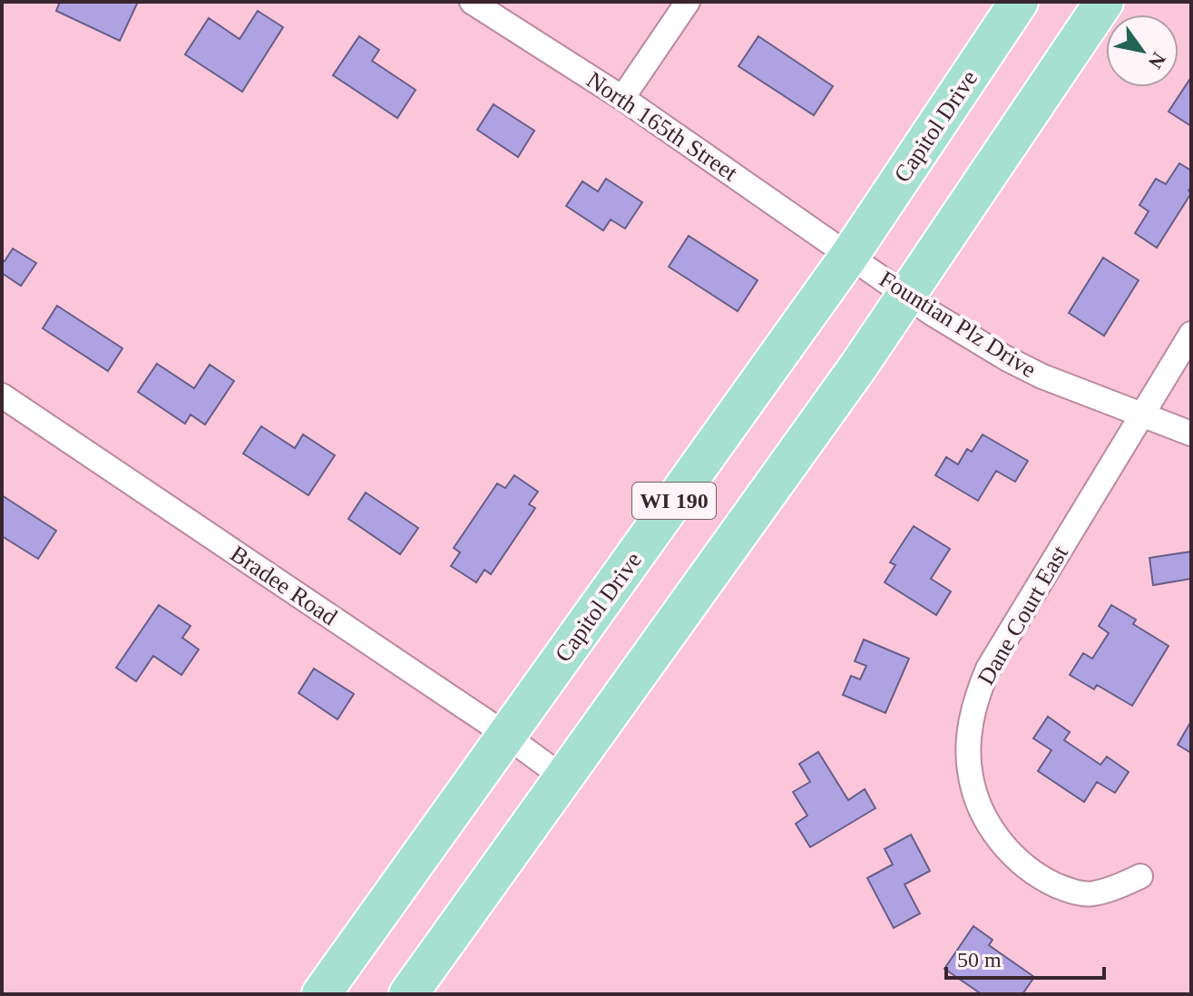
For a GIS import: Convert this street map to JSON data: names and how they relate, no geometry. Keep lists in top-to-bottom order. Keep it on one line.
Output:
{"streets":{"main road":["Capitol Drive","WI 190"],"street":["North 165th Street","Fountian Plz Drive","Bradee Road","Dane Court East"]},"crossings":[["North 165th Street","Capitol Drive"],["North 165th Street","Fountian Plz Drive"],["Capitol Drive","Fountian Plz Drive"],["Capitol Drive","Bradee Road"],["Fountian Plz Drive","WI 190"],["Fountian Plz Drive","Dane Court East"],["WI 190","Bradee Road"]],"scale_bar":"50 m","north":"bottom right"}
